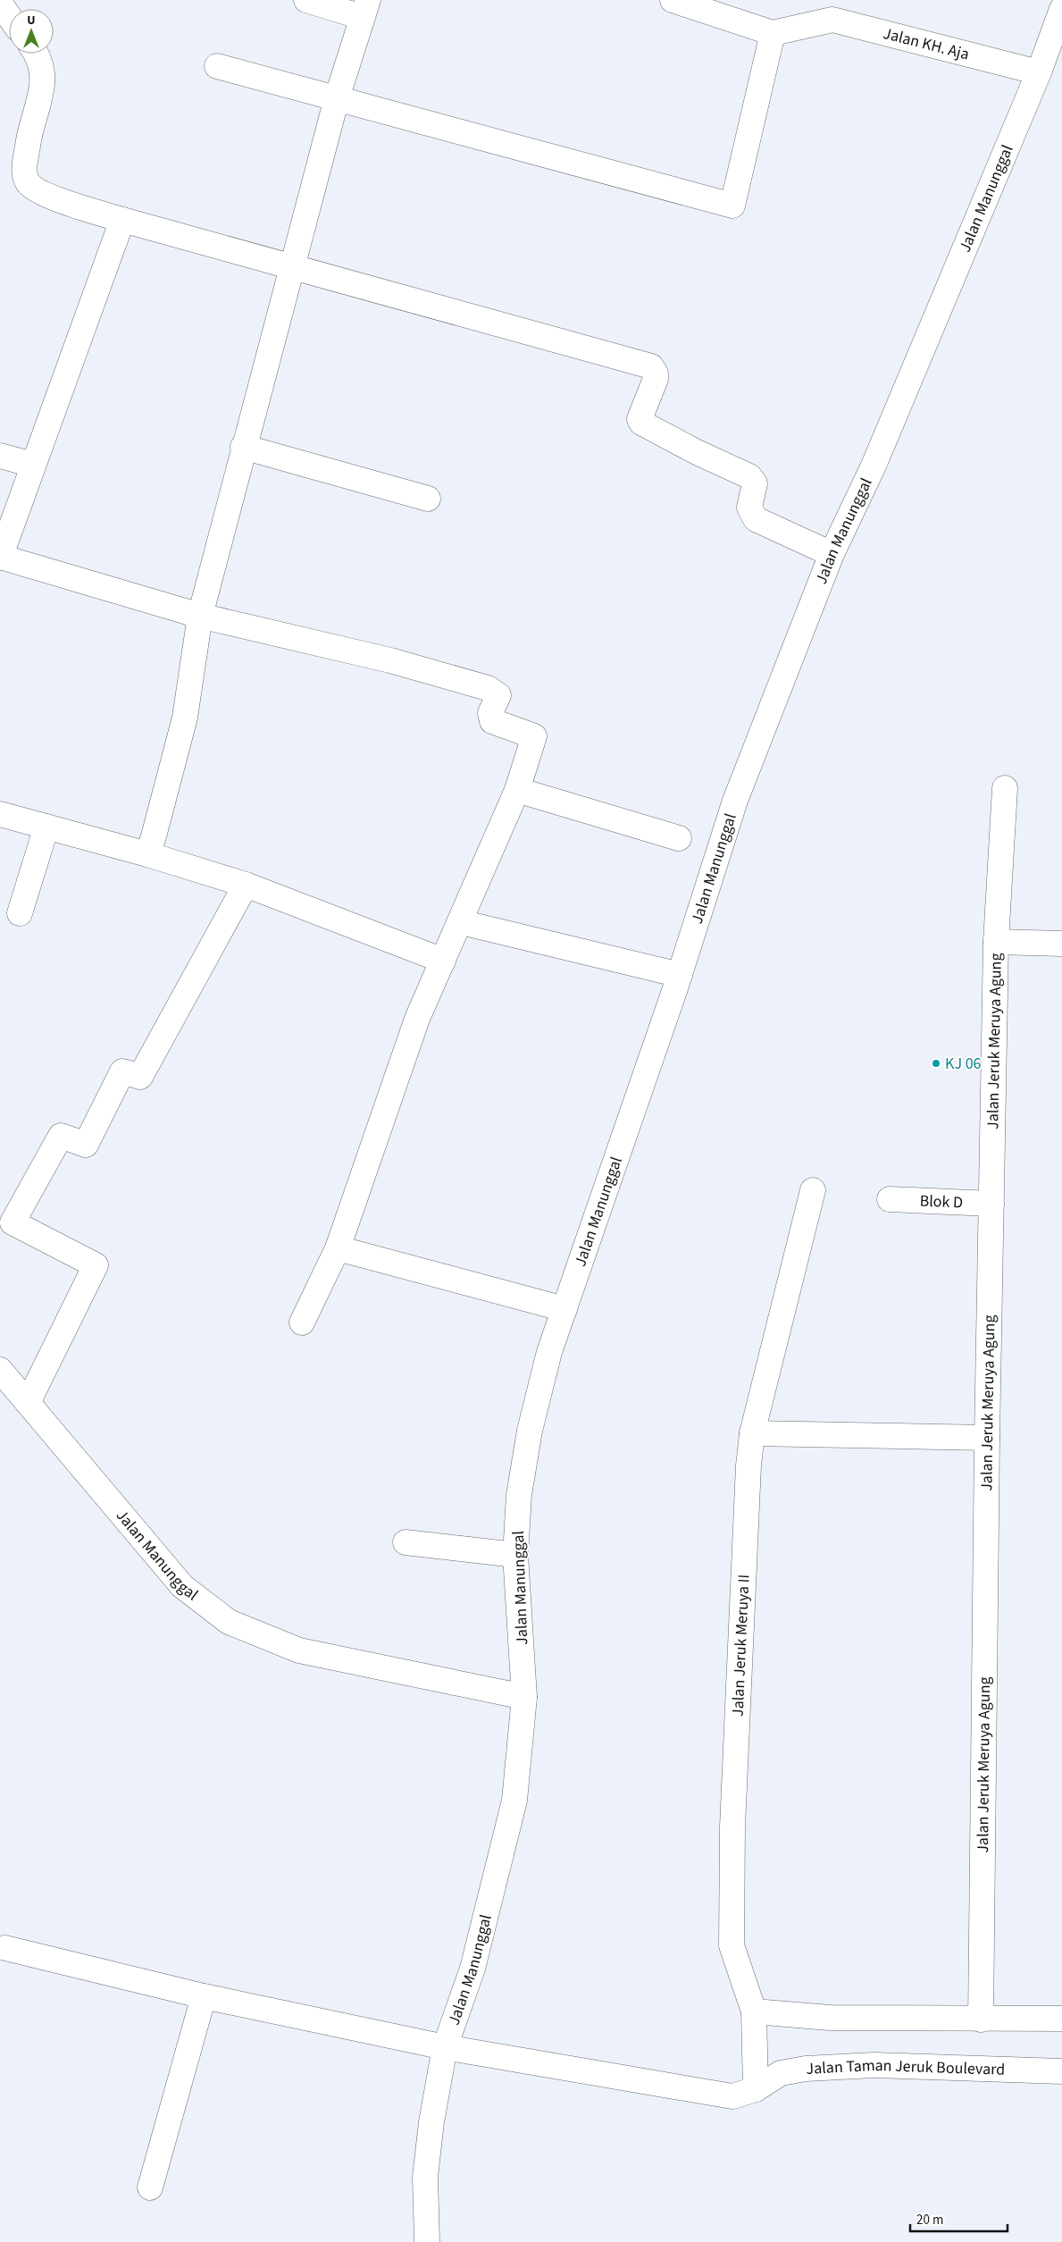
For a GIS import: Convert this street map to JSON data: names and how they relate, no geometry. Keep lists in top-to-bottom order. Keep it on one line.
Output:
{"streets":{"street":["Jalan KH. Aja","Jalan Manunggal","Jalan Jeruk Meruya Agung","Blok D","Jalan Jeruk Meruya II","Jalan Taman Jeruk Boulevard"]},"crossings":[["Jalan KH. Aja","Jalan Manunggal"],["Jalan Manunggal","Jalan Taman Jeruk Boulevard"],["Jalan Jeruk Meruya Agung","Blok D"],["Jalan Jeruk Meruya II","Jalan Taman Jeruk Boulevard"]],"places":["KJ 06"],"scale_bar":"20 m","north":"top"}
